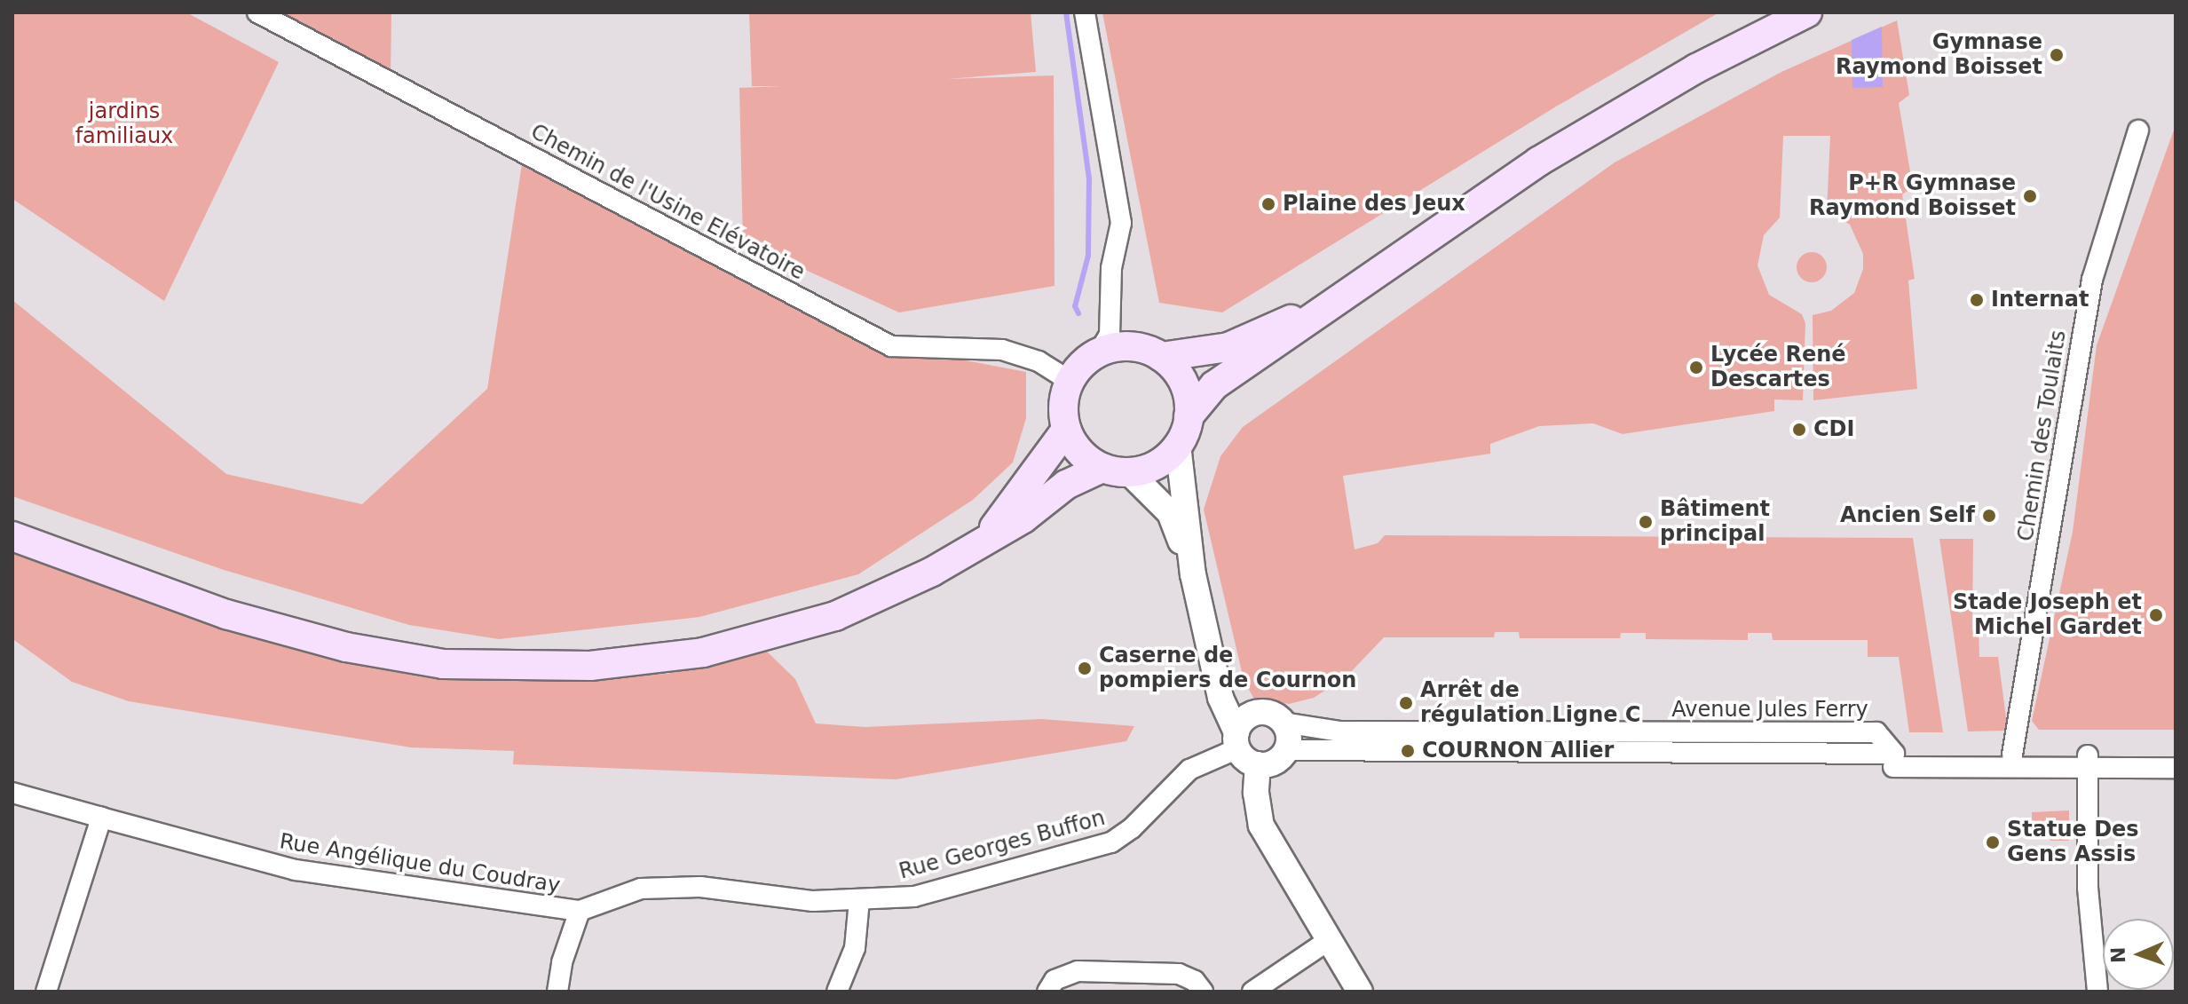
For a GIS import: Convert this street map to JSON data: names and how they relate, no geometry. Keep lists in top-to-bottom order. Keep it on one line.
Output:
{"streets":{"street":["Chemin de l'Usine Elévatoire","Chemin des Toulaits","Avenue Jules Ferry","Rue Georges Buffon","Rue Angélique du Coudray"]},"crossings":[["Avenue Jules Ferry","Rue Georges Buffon"],["Rue Georges Buffon","Rue Angélique du Coudray"]],"parks":["jardins familiaux"],"places":["Gymnase Raymond Boisset","P+R Gymnase Raymond Boisset","Plaine des Jeux","Internat","Lycée René Descartes","CDI","Ancien Self","Bâtiment principal","Stade Joseph et Michel Gardet","Caserne de pompiers de Cournon","Arrêt de régulation Ligne C","COURNON Allier","Statue Des Gens Assis"],"north":"left"}
